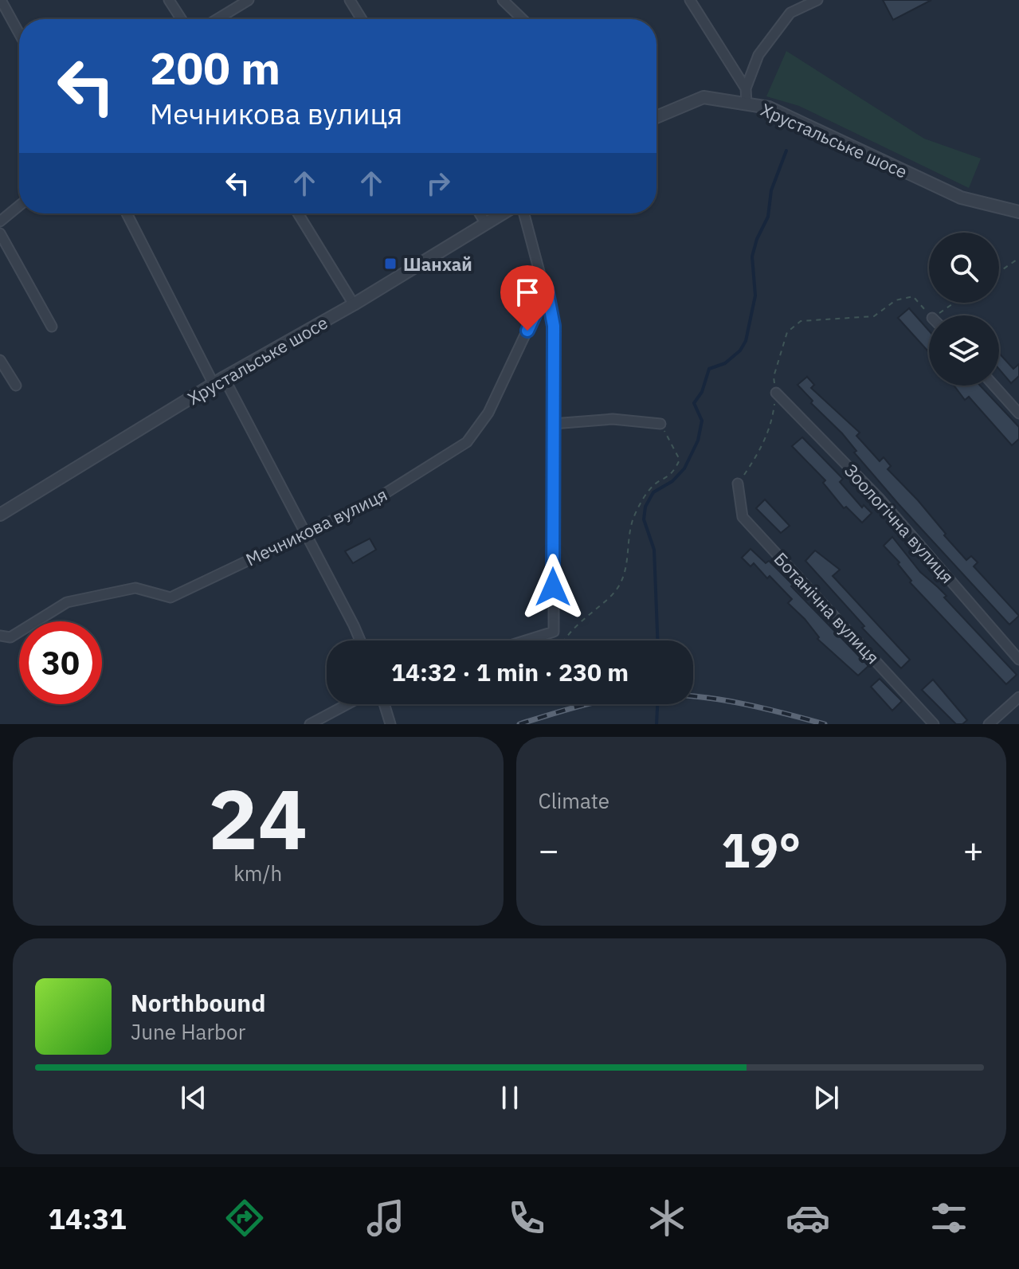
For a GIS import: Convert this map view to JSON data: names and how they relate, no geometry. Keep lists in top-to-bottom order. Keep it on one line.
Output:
{"streets":{"street":["Хрустальське шосе","Зоологічна вулиця","Мечникова вулиця","Ботанічна вулиця"]},"places":{"transit":["Шанхай"]},"page":{"turn":["200 m","Мечникова вулиця"],"limit":"30","trip":"14:32 · 1 min · 230 m","tile":[["24","km/h"],"Climate"],"heat":["−","19°","+"],"song":["Northbound","June Harbor"],"tabs":"14:31"}}
